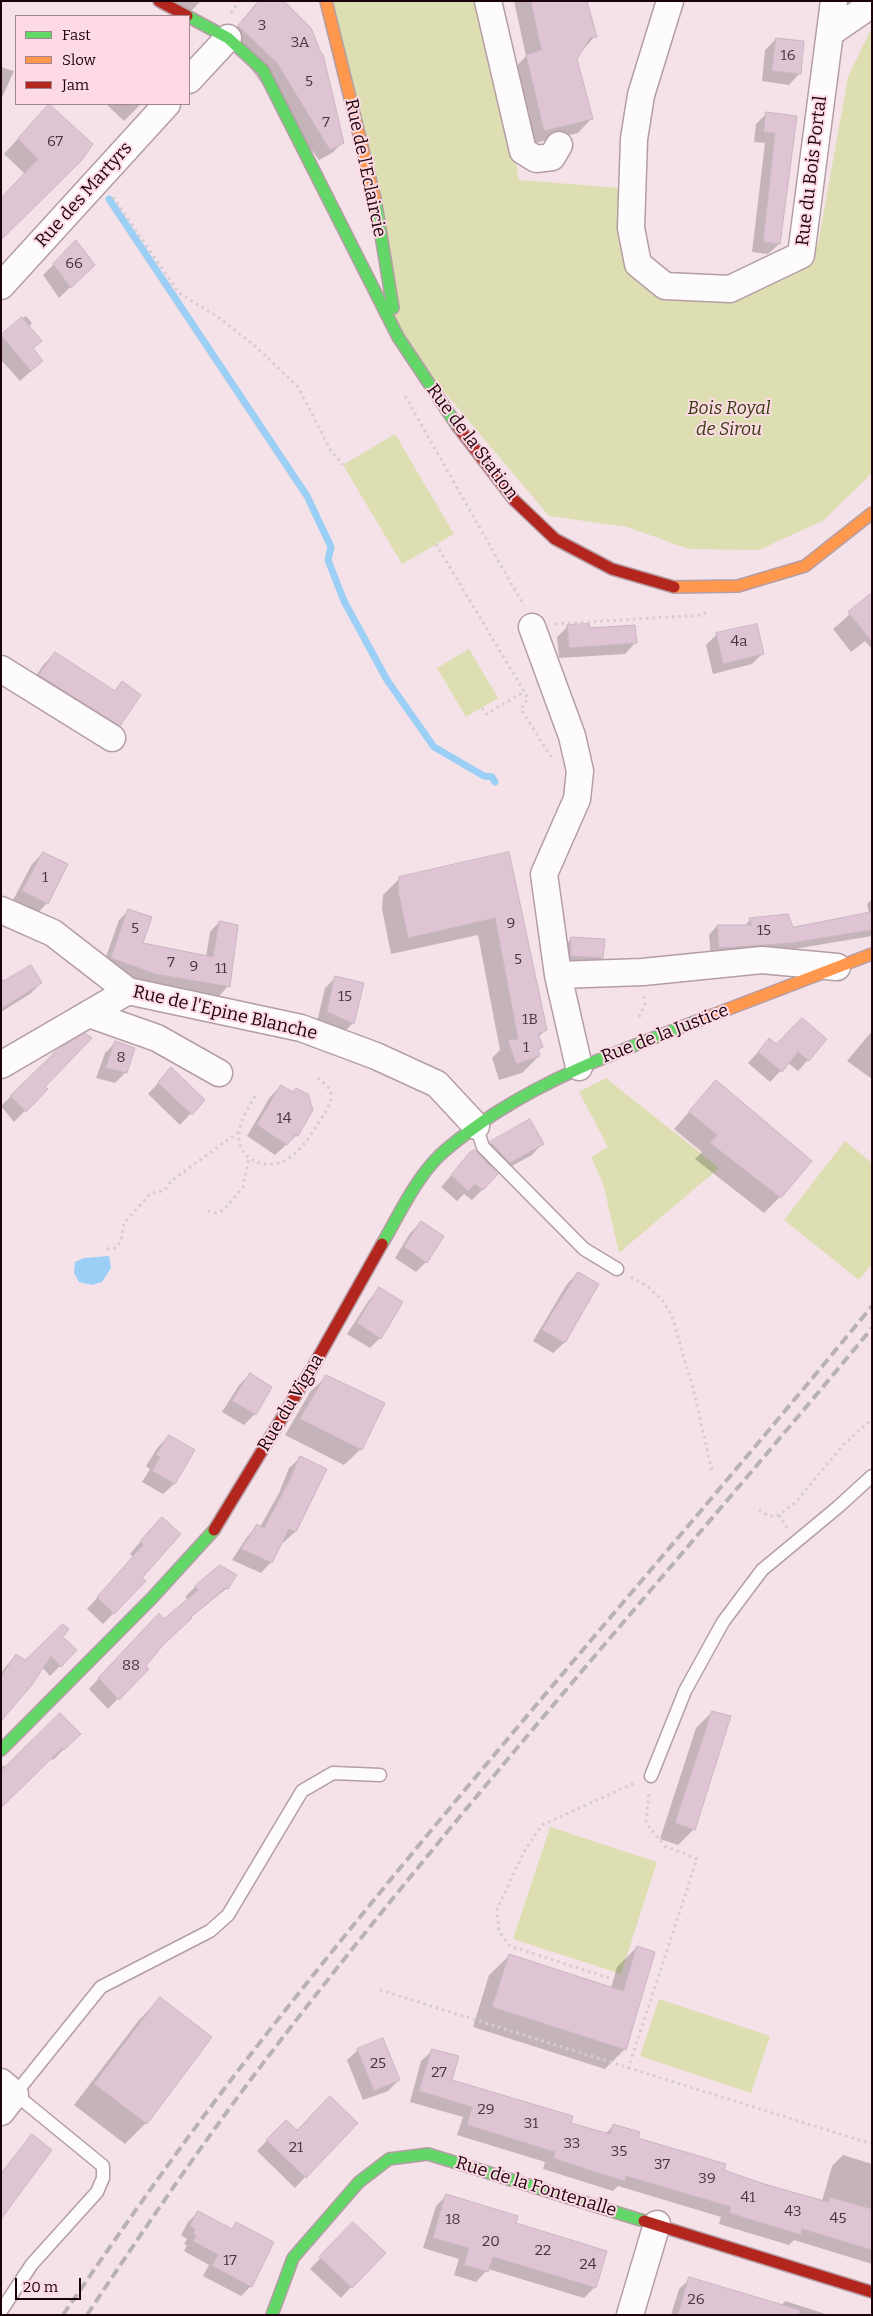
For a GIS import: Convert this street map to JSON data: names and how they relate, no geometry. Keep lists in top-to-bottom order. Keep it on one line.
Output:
{"streets":{"street":["Rue de l'Eclaircie","Rue du Bois Portal","Rue des Martyrs","Rue de la Station","Rue de l'Epine Blanche","Rue de la Justice","Rue du Vigna","Rue de la Fontenalle"]},"crossings":[["Rue de l'Eclaircie","Rue de la Station"],["Rue de l'Epine Blanche","Rue du Vigna"],["Rue de la Justice","Rue du Vigna"]],"parks":["Bois Royal de Sirou"],"house_numbers":["3","3A","16","5","7","67","66","4a","1","9","5","15","5","7","9","11","15","1B","1","8","14","88","25","27","29","31","33","21","35","37","39","41","43","45","18","20","22","17","24","26"],"legend":["Fast","Slow","Jam"],"scale_bar":"20 m"}
